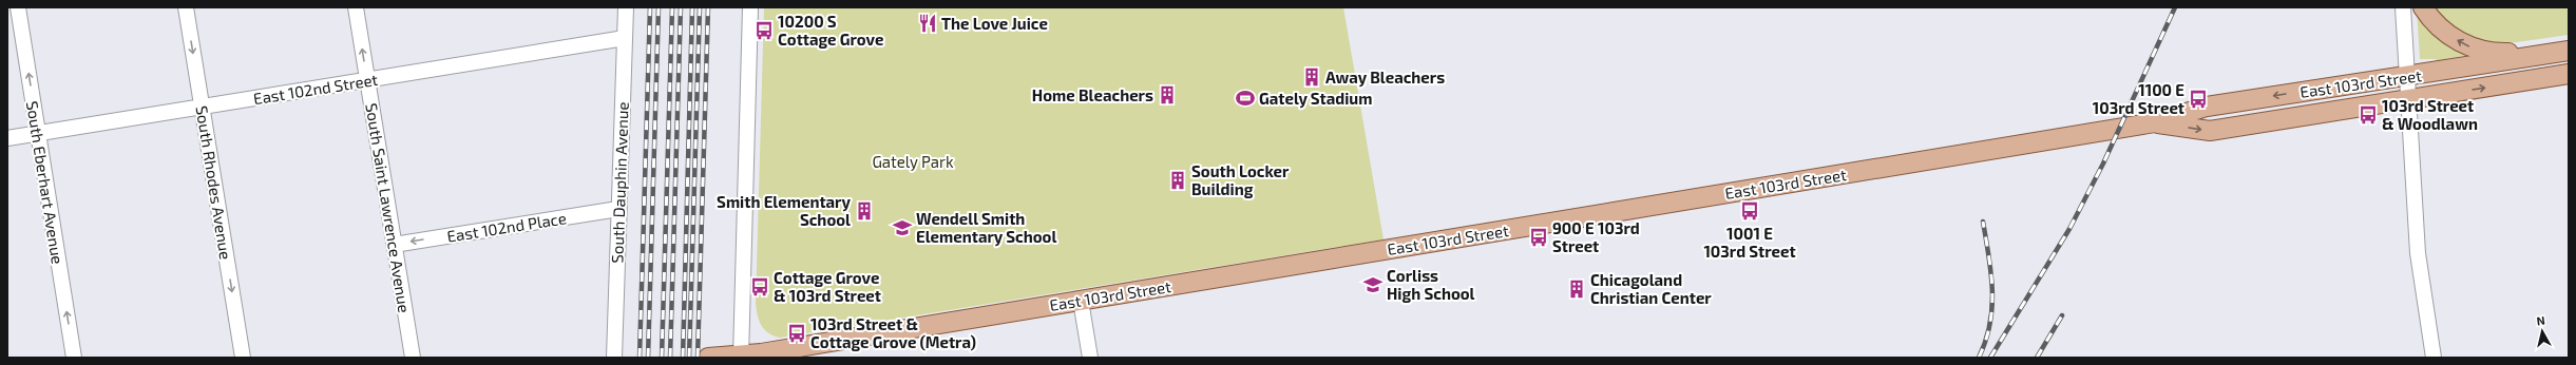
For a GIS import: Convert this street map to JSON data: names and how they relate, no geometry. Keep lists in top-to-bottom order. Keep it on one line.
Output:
{"streets":{"main road":["East 103rd Street"],"street":["East 102nd Street","South Eberhart Avenue","South Rhodes Avenue","South Dauphin Avenue","South Saint Lawrence Avenue","East 102nd Place"]},"crossings":[["East 102nd Street","South Eberhart Avenue"],["East 102nd Street","South Rhodes Avenue"],["East 102nd Street","South Dauphin Avenue"],["East 102nd Street","South Saint Lawrence Avenue"],["South Dauphin Avenue","East 102nd Place"],["South Saint Lawrence Avenue","East 102nd Place"]],"one_way":["South Eberhart Avenue","South Rhodes Avenue","East 102nd Place"],"parks":["Gately Park"],"places":{"restaurant":["The Love Juice"],"bus stop":["10200 S Cottage Grove","1100 E 103rd Street","103rd Street & Woodlawn","1001 E 103rd Street","900 E 103rd Street","Cottage Grove & 103rd Street","103rd Street & Cottage Grove (Metra)"],"building":["Away Bleachers","Home Bleachers","South Locker Building","Smith Elementary School","Chicagoland Christian Center"],"sports":["Gately Stadium"],"school or university":["Wendell Smith Elementary School","Corliss High School"]},"north":"top"}
